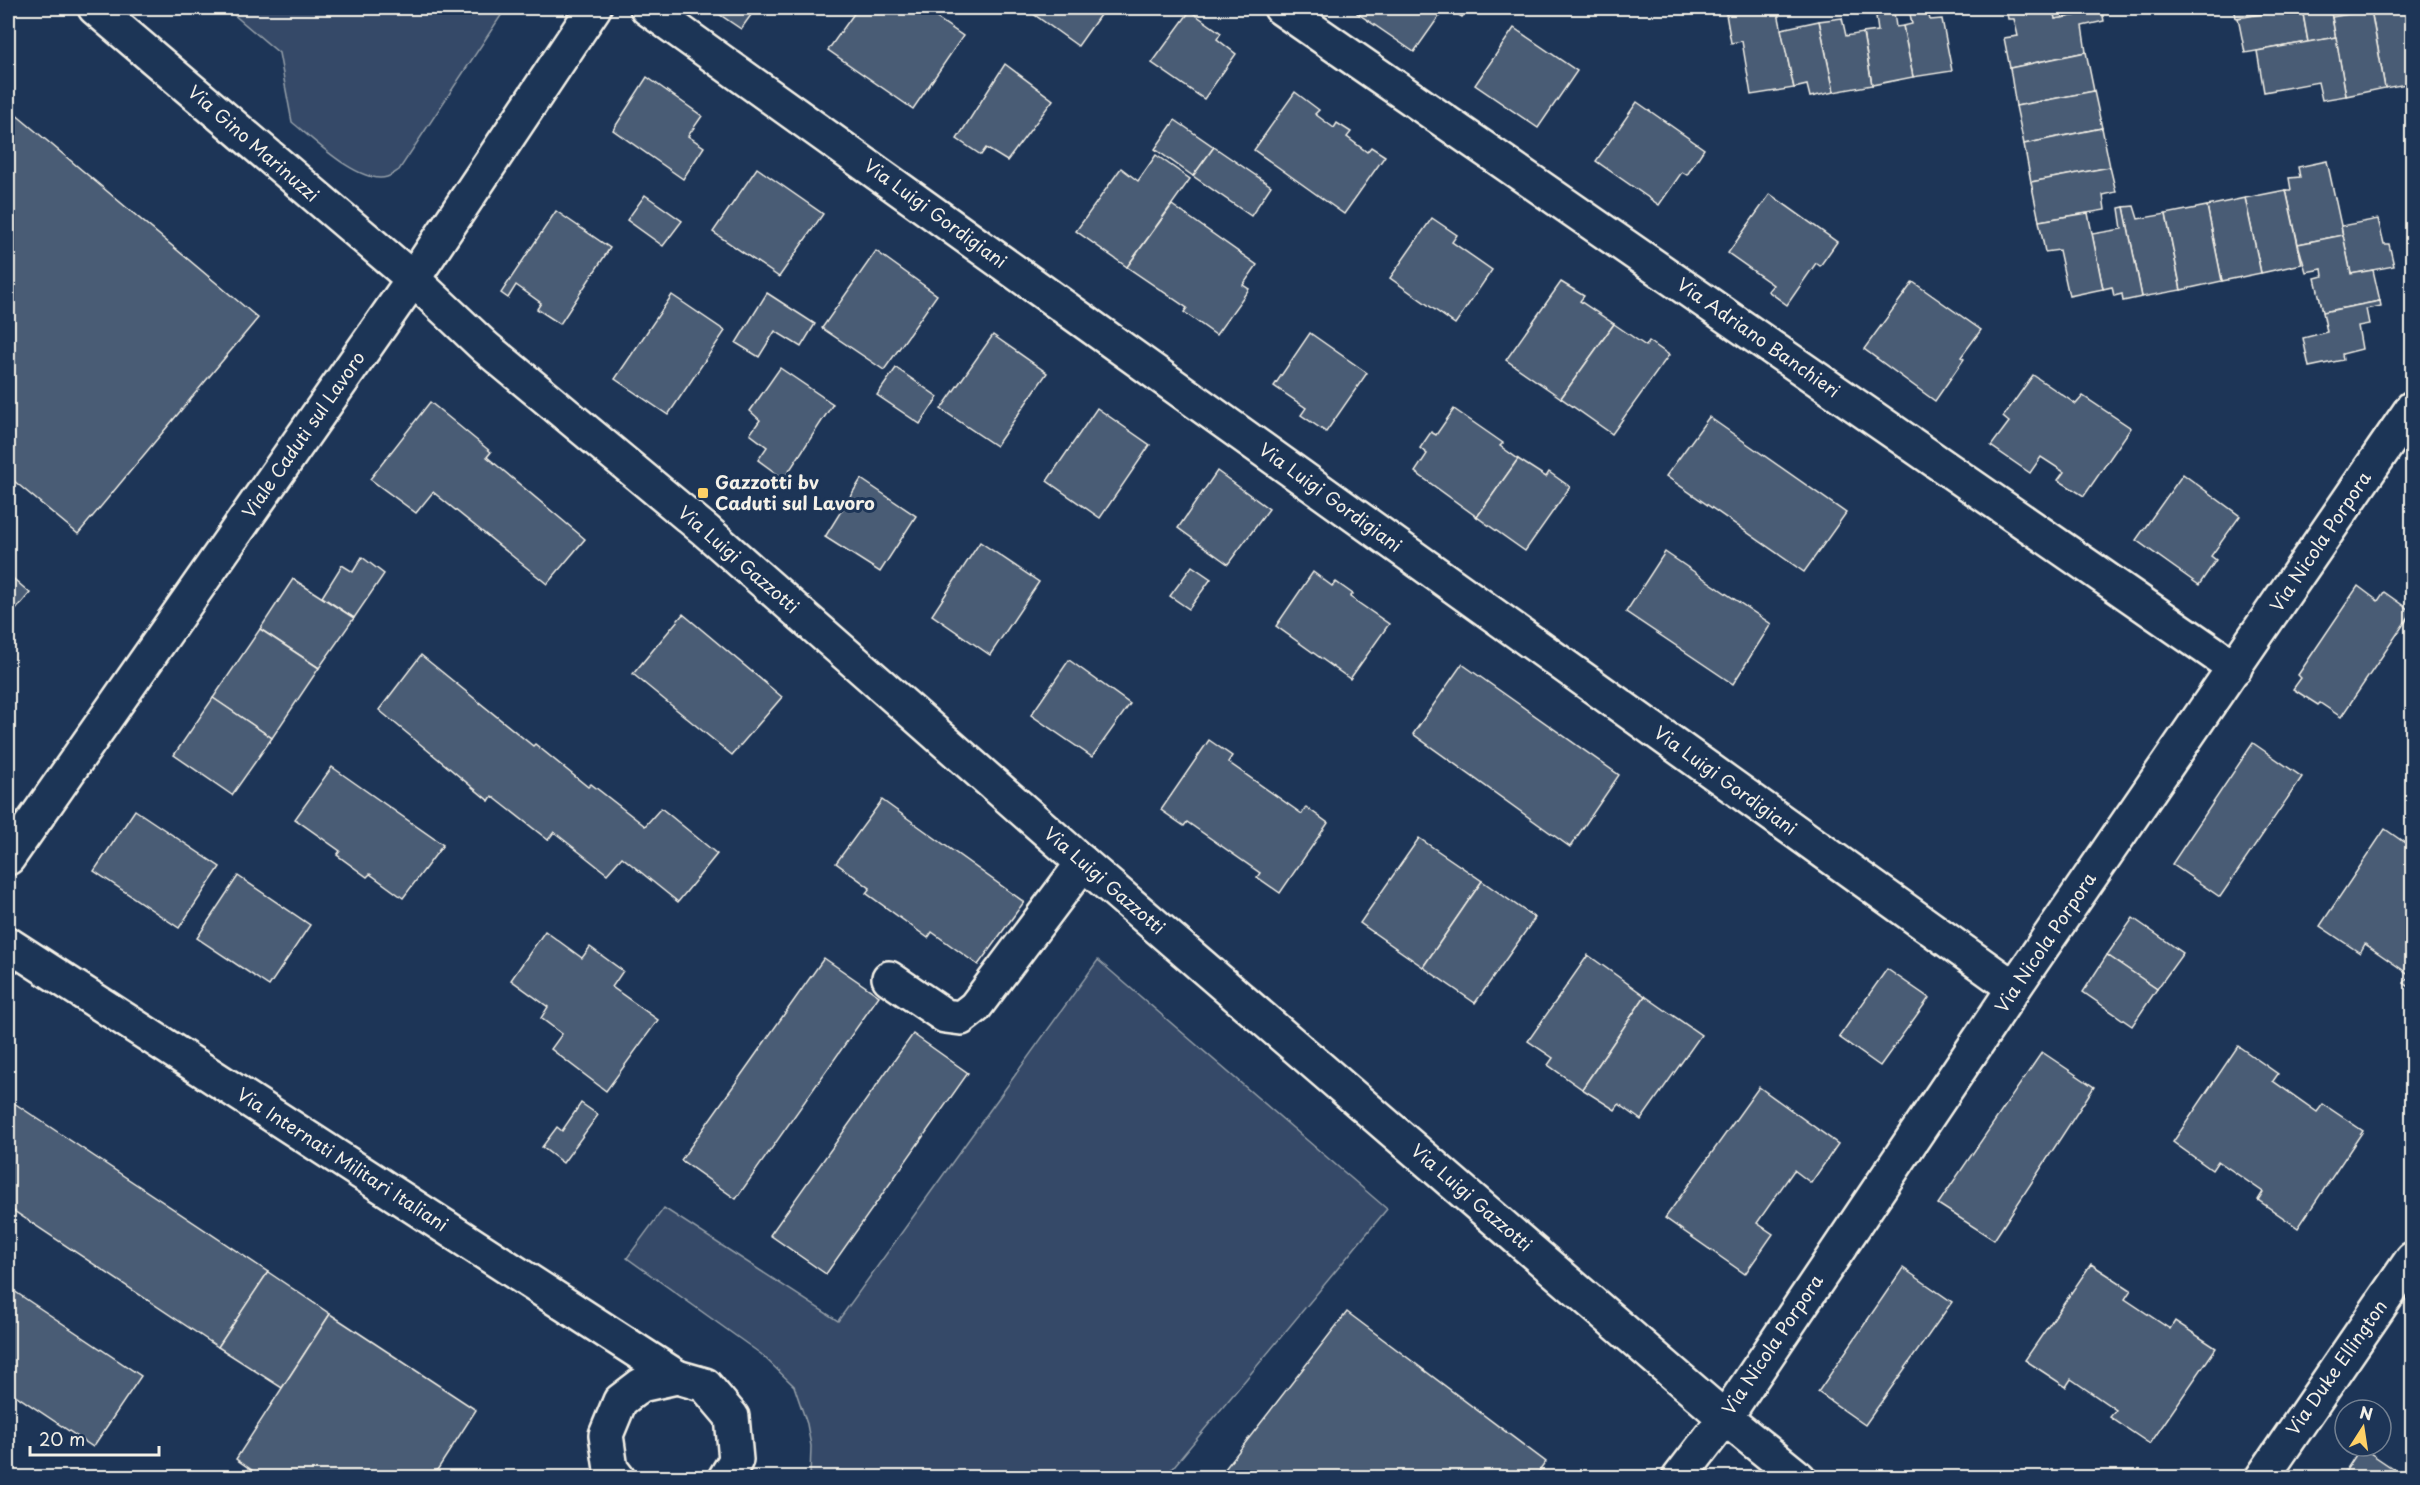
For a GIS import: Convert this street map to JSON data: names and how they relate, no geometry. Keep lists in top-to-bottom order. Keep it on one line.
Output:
{"streets":{"street":["Via Gino Marinuzzi","Via Luigi Gordigiani","Via Adriano Banchieri","Viale Caduti sul Lavoro","Via Nicola Porpora","Via Luigi Gazzotti","Via Internati Militari Italiani","Via Duke Ellington"]},"crossings":[["Via Gino Marinuzzi","Viale Caduti sul Lavoro"],["Via Gino Marinuzzi","Via Luigi Gazzotti"],["Via Luigi Gordigiani","Via Nicola Porpora"],["Via Adriano Banchieri","Via Nicola Porpora"],["Viale Caduti sul Lavoro","Via Luigi Gazzotti"],["Via Nicola Porpora","Via Luigi Gazzotti"]],"places":{"transit":["Gazzotti bv Caduti sul Lavoro"]},"scale_bar":"20 m","north":"top"}
